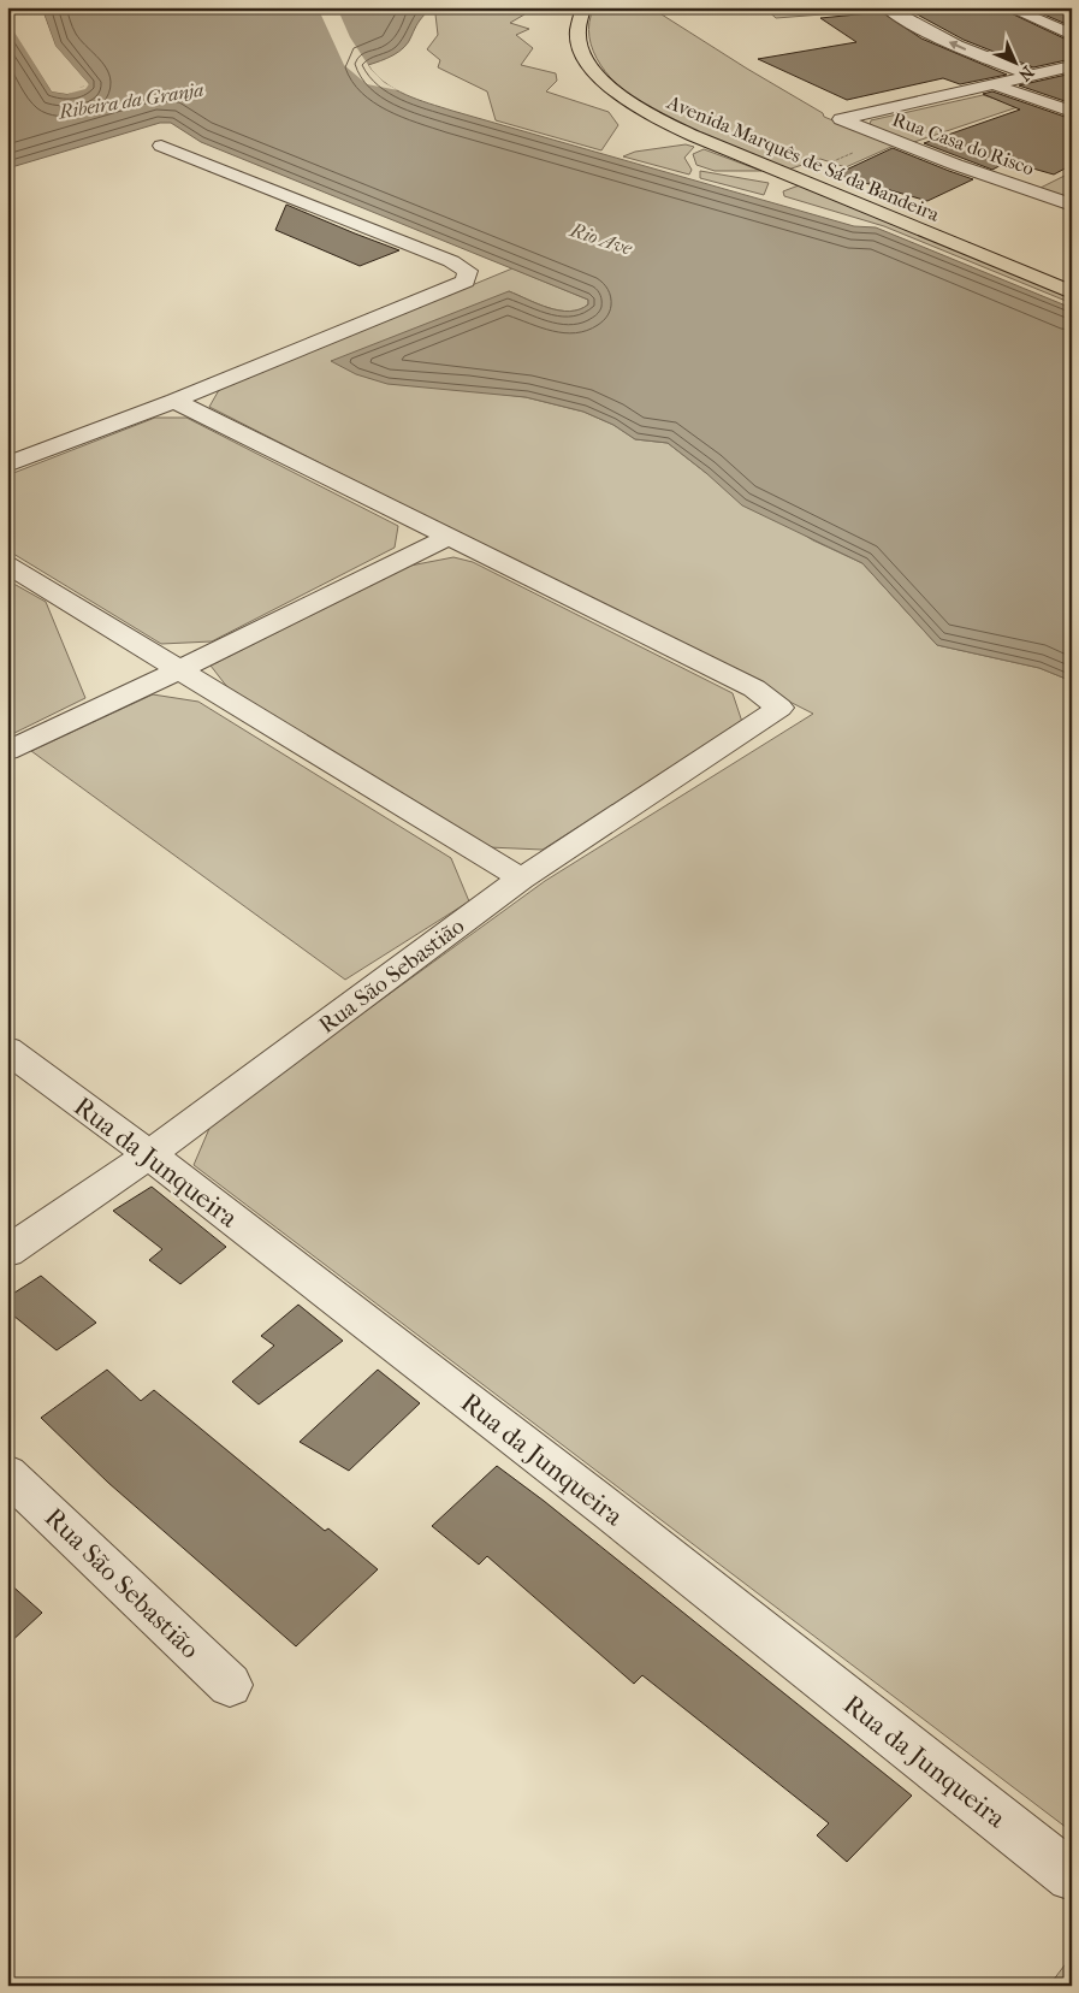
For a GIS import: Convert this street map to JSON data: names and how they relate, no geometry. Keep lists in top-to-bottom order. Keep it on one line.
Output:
{"streets":{"main road":["Avenida Marquês de Sá da Bandeira"],"street":["Rua Casa do Risco","Rua São Sebastião","Rua da Junqueira"]},"crossings":[["Rua São Sebastião","Rua da Junqueira"]],"water":["Ribeira da Granja","Rio Ave"],"north":"bottom right"}
